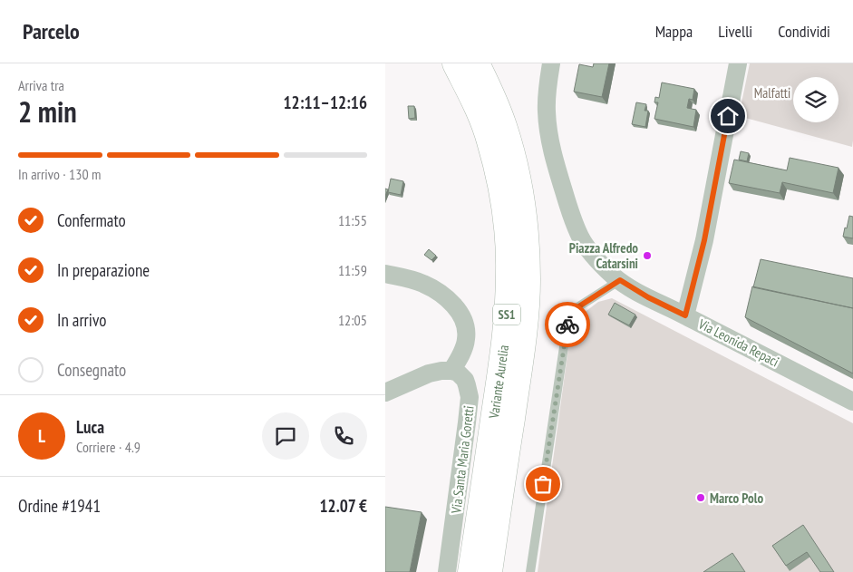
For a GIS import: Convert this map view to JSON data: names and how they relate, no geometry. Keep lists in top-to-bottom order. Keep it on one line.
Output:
{"streets":{"highway":["SS1","Variante Aurelia"],"street":["Via Leonida Repaci","Via Santa Maria Goretti"]},"parks":["Malfatti"],"places":["Piazza Alfredo Catarsini","Marco Polo"],"page":{"header":"Parcelo","nav":["Mappa","Livelli","Condividi"],"heading":["2 min","Arriva tra","12:11–12:16"],"panel":["Luca","Corriere · 4.9","Ordine #1941","12.07 €"],"bar":"In arrivo · 130 m","list":[["Confermato","11:55"],["In preparazione","11:59"],["In arrivo","12:05"],"Consegnato"],"round":"L"}}
